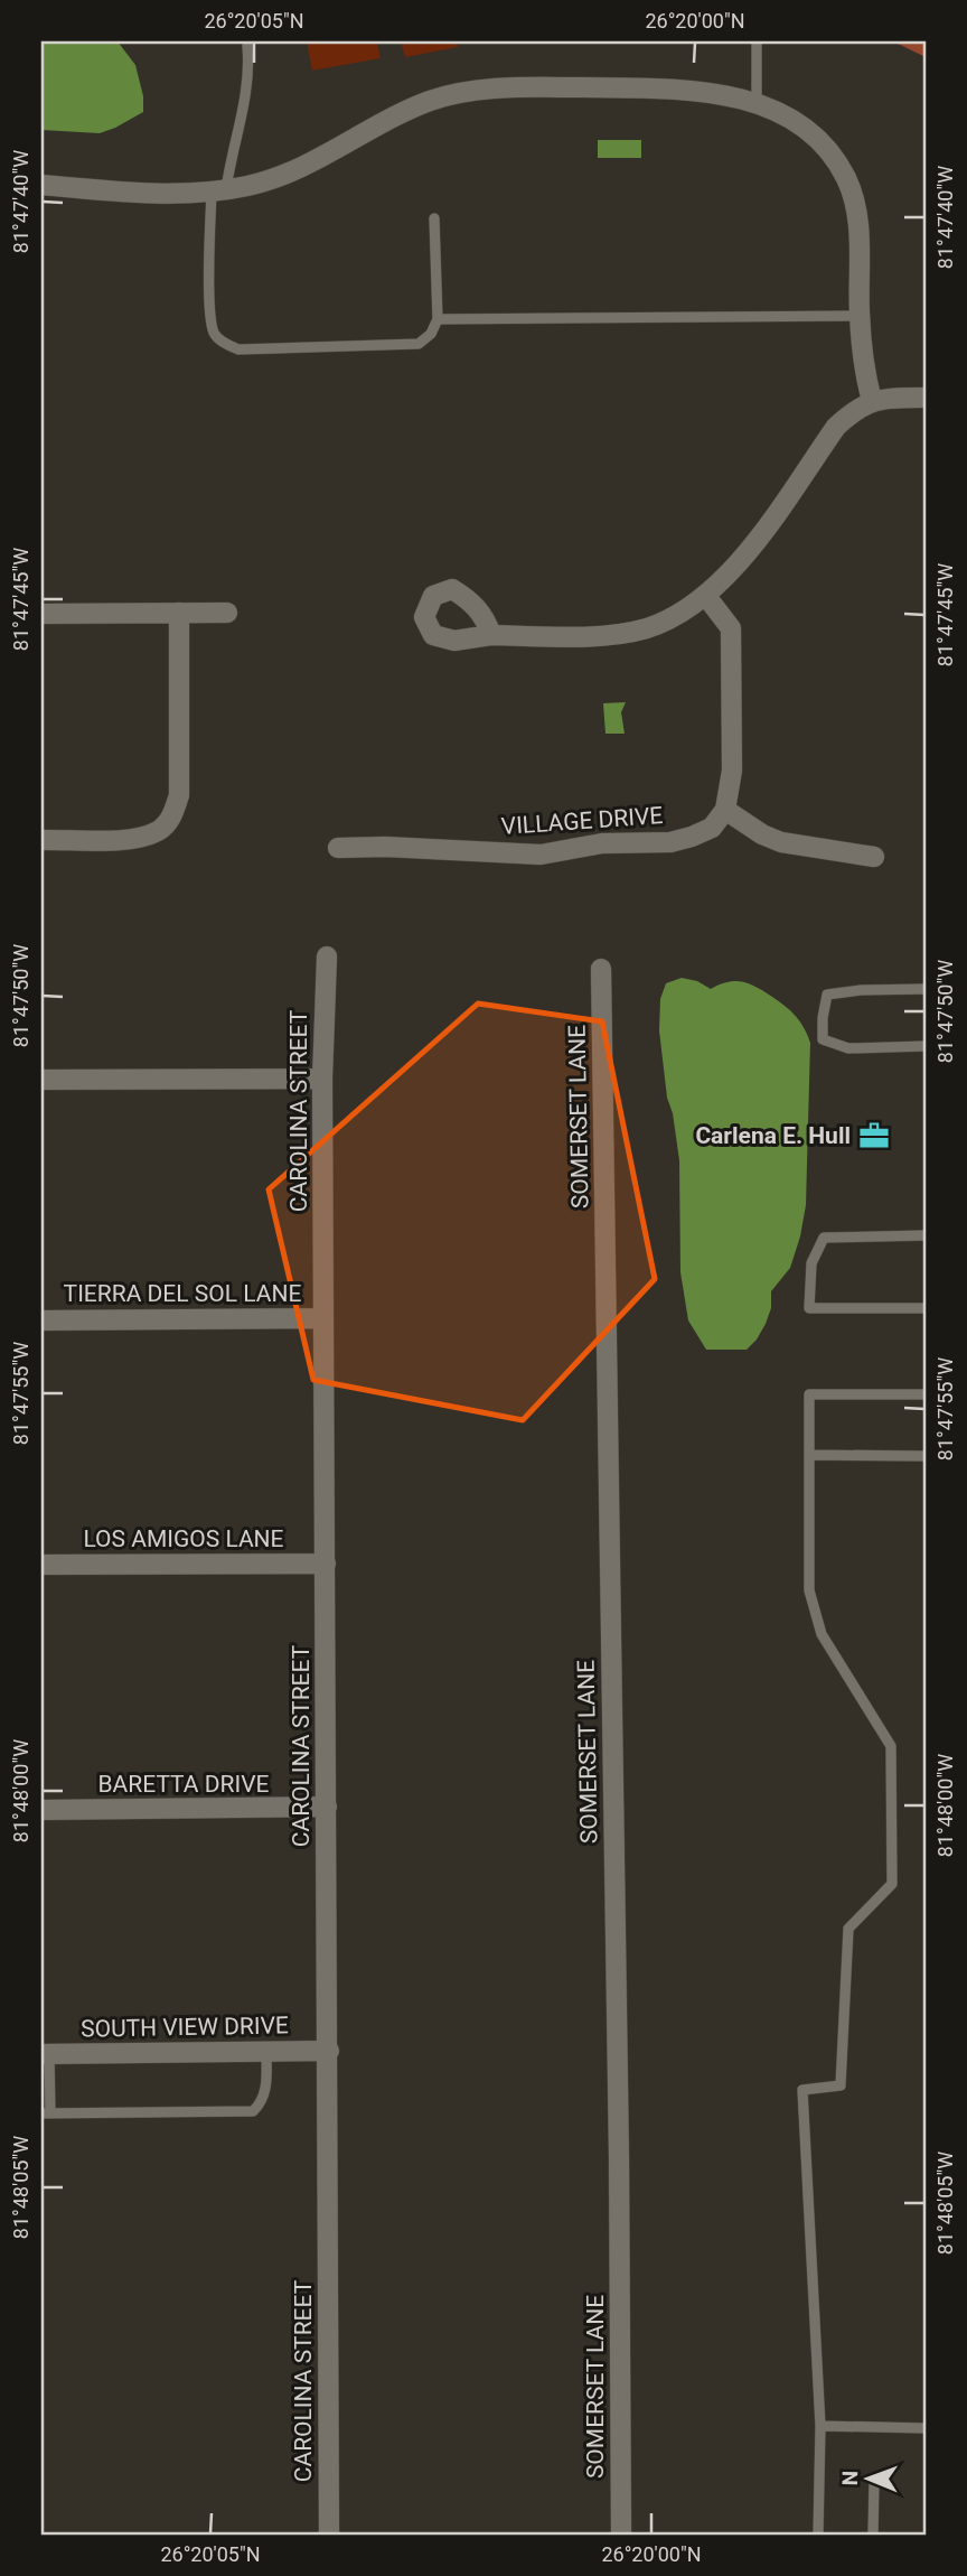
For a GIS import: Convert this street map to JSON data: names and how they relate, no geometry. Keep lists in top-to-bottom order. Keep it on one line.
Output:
{"streets":{"street":["VILLAGE DRIVE","CAROLINA STREET","SOMERSET LANE","TIERRA DEL SOL LANE","LOS AMIGOS LANE","BARETTA DRIVE","SOUTH VIEW DRIVE"]},"crossings":[["CAROLINA STREET","TIERRA DEL SOL LANE"],["CAROLINA STREET","LOS AMIGOS LANE"],["CAROLINA STREET","BARETTA DRIVE"],["CAROLINA STREET","SOUTH VIEW DRIVE"]],"places":{"office":["Carlena E. Hull"]},"north":"left","coordinates":["26°20'05\"N","26°20'00\"N","81°47'40\"W","81°47'45\"W","81°47'50\"W","81°47'55\"W","81°48'00\"W","81°48'05\"W"]}
